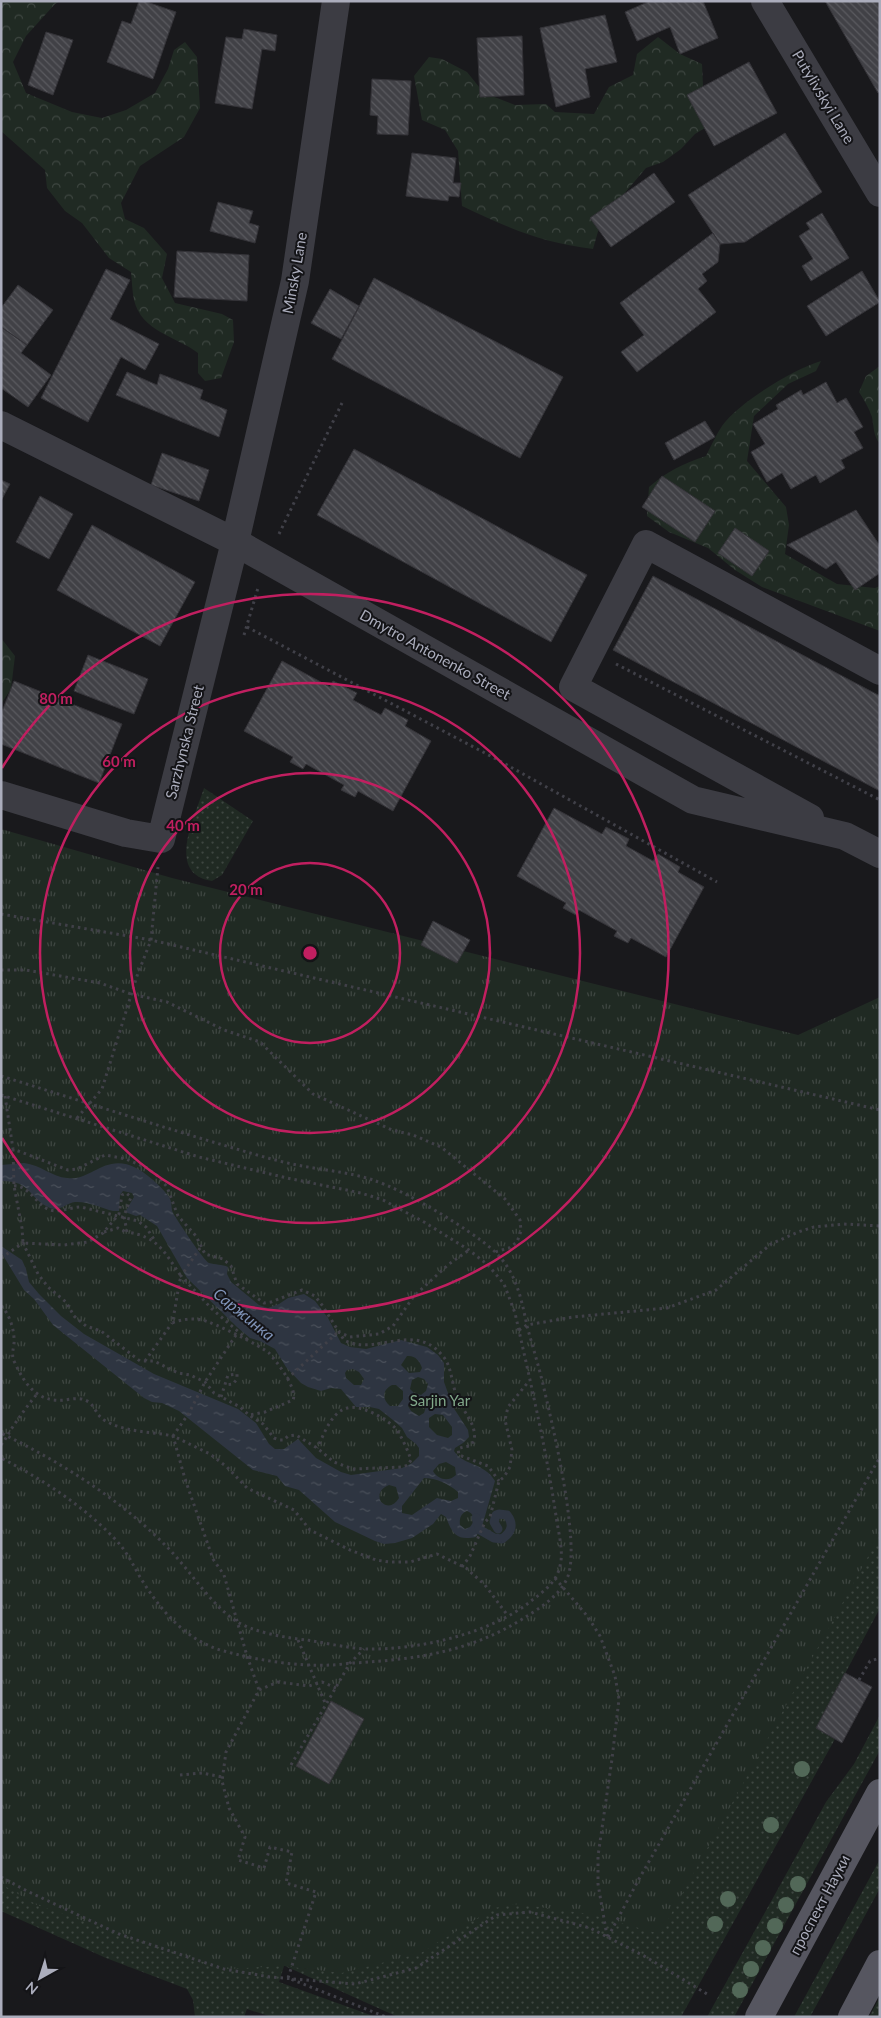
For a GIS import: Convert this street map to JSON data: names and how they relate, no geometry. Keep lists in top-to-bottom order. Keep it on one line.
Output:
{"streets":{"main road":["проспект Науки"],"street":["Putylivskyi Lane","Minsky Lane","Dmytro Antonenko Street","Sarzhynska Street"]},"crossings":[["Minsky Lane","Dmytro Antonenko Street"],["Minsky Lane","Sarzhynska Street"],["Dmytro Antonenko Street","Sarzhynska Street"]],"water":["Саржинка"],"parks":["Sarjin Yar"],"north":"bottom left","rings":["80 m","60 m","40 m","20 m"]}
